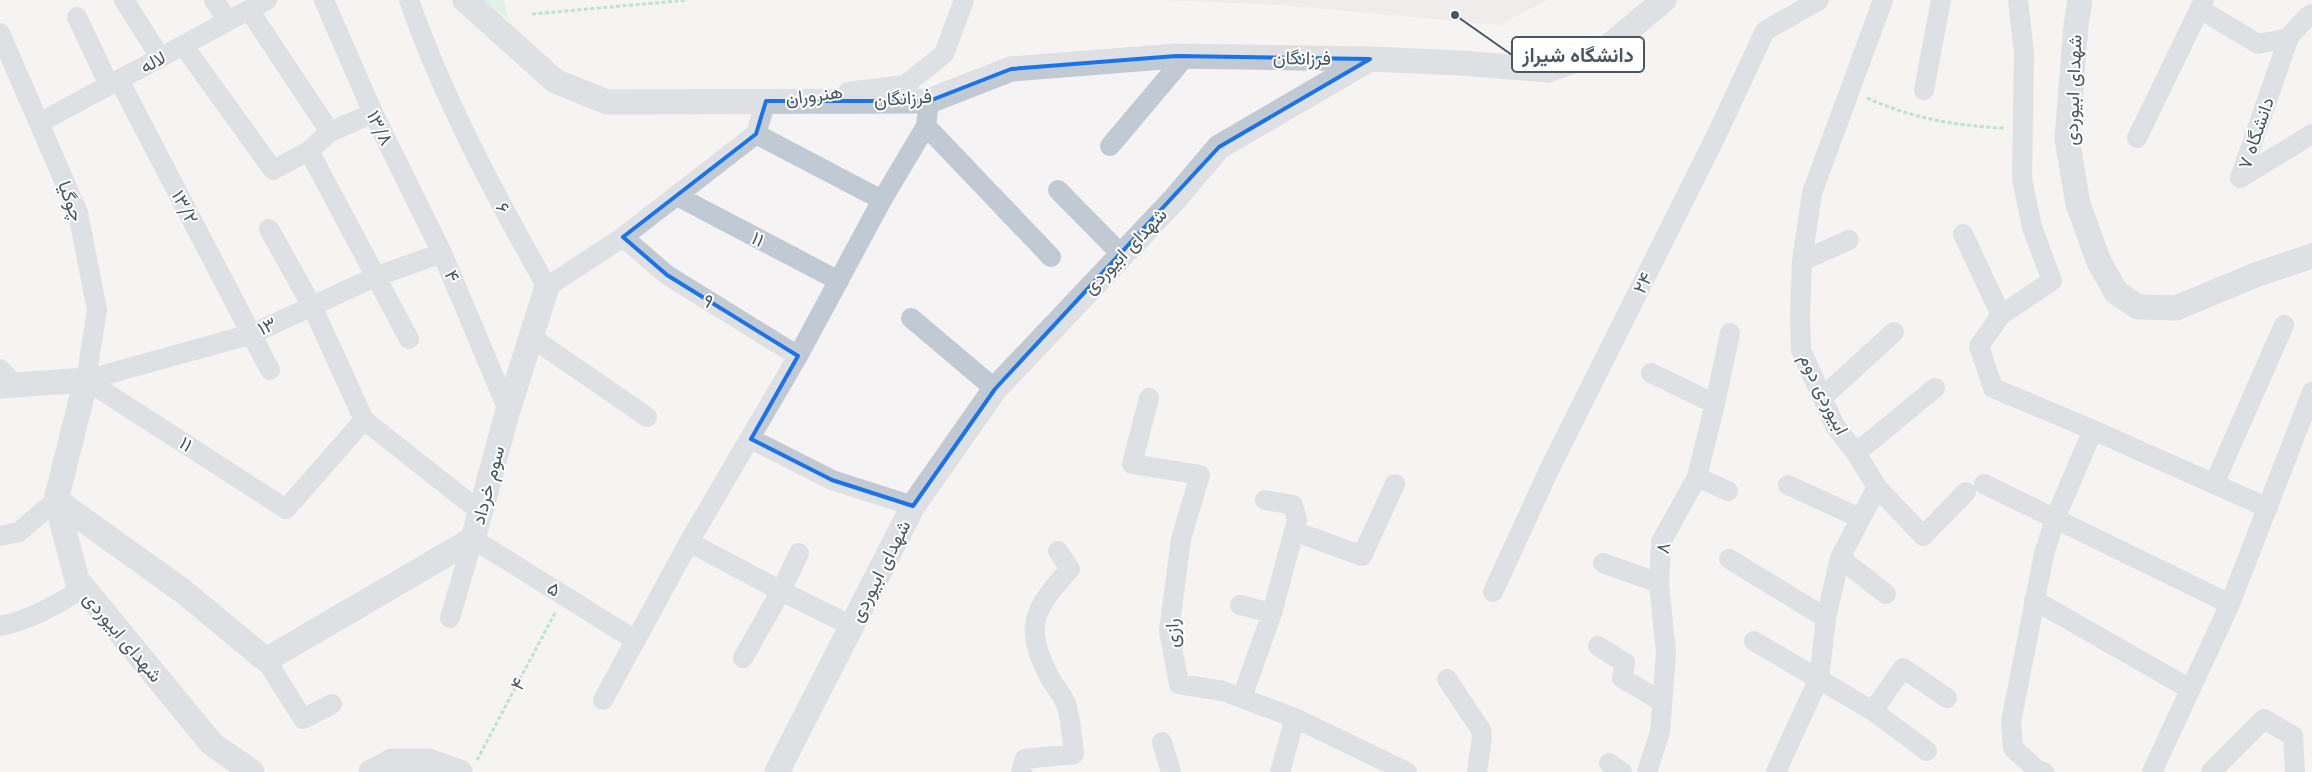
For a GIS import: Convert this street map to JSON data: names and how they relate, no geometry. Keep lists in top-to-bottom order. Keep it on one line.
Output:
{"streets":{"street":["فرزانگان","لاله","شهدای ابیوردی","هنروران","۱۳/۸","۷ دانشگاه","چوگیا","۱۳/۲","۶","۱۱","۴","۲۴","۹","۱۳","ابیوردی دوم","سوم خرداد","۸","۵","رازی"]},"crossings":[["فرزانگان","شهدای ابیوردی"],["فرزانگان","هنروران"],["لاله","چوگیا"],["لاله","۱۳/۲"],["شهدای ابیوردی","چوگیا"],["شهدای ابیوردی","۱۱"],["شهدای ابیوردی","۱۳"],["۱۳/۸","۴"],["۱۳/۸","۱۳"],["چوگیا","۱۱"],["چوگیا","۱۳"],["۱۳/۲","۱۳"],["۶","سوم خرداد"],["۱۱","۱۳"],["۴","۱۳"],["۴","سوم خرداد"],["۴","۵"],["سوم خرداد","۵"]],"places":["دانشگاه شیراز"]}
